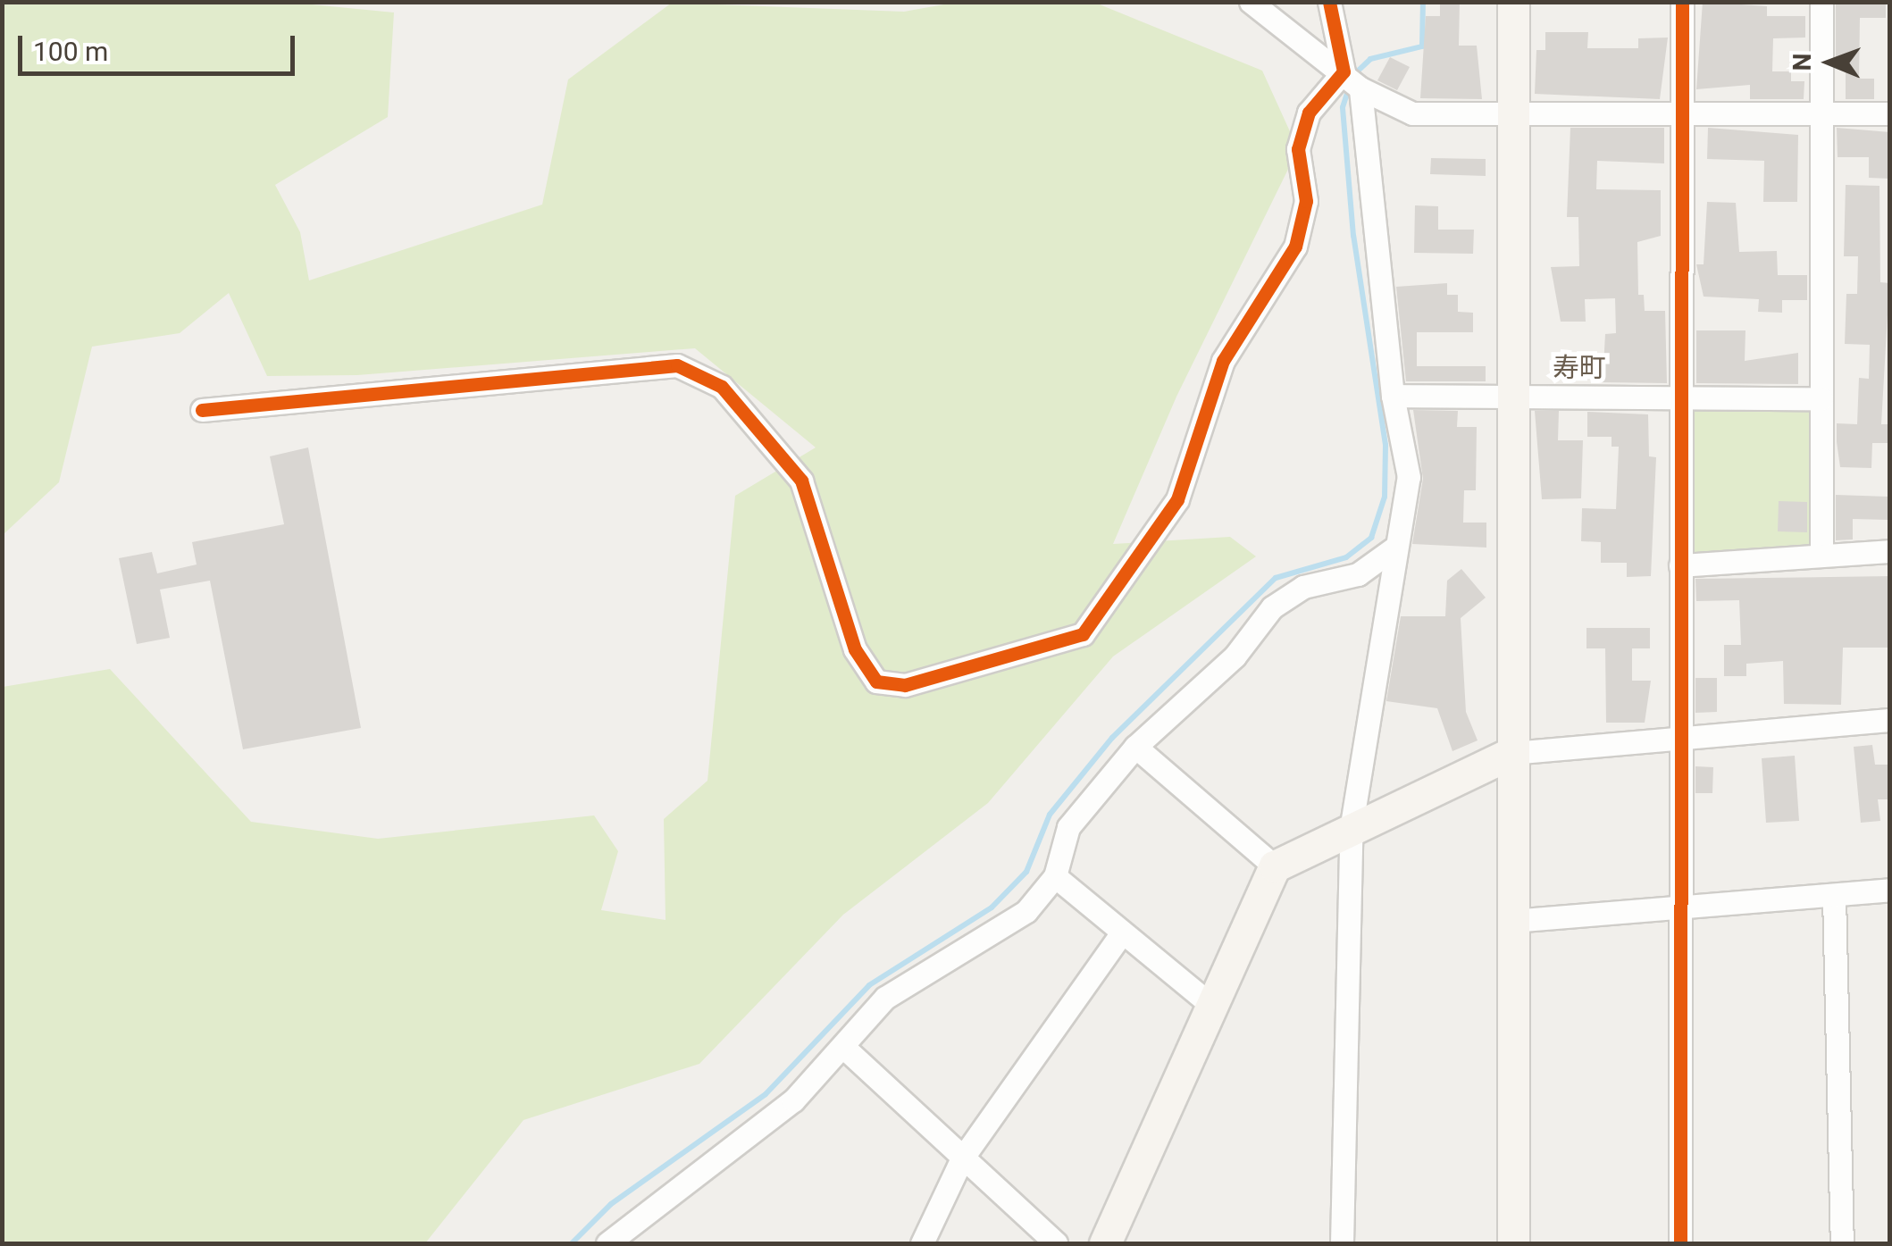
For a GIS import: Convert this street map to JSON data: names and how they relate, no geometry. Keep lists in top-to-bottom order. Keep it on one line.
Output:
{"districts":["寿町"],"scale_bar":"100 m","north":"left"}
